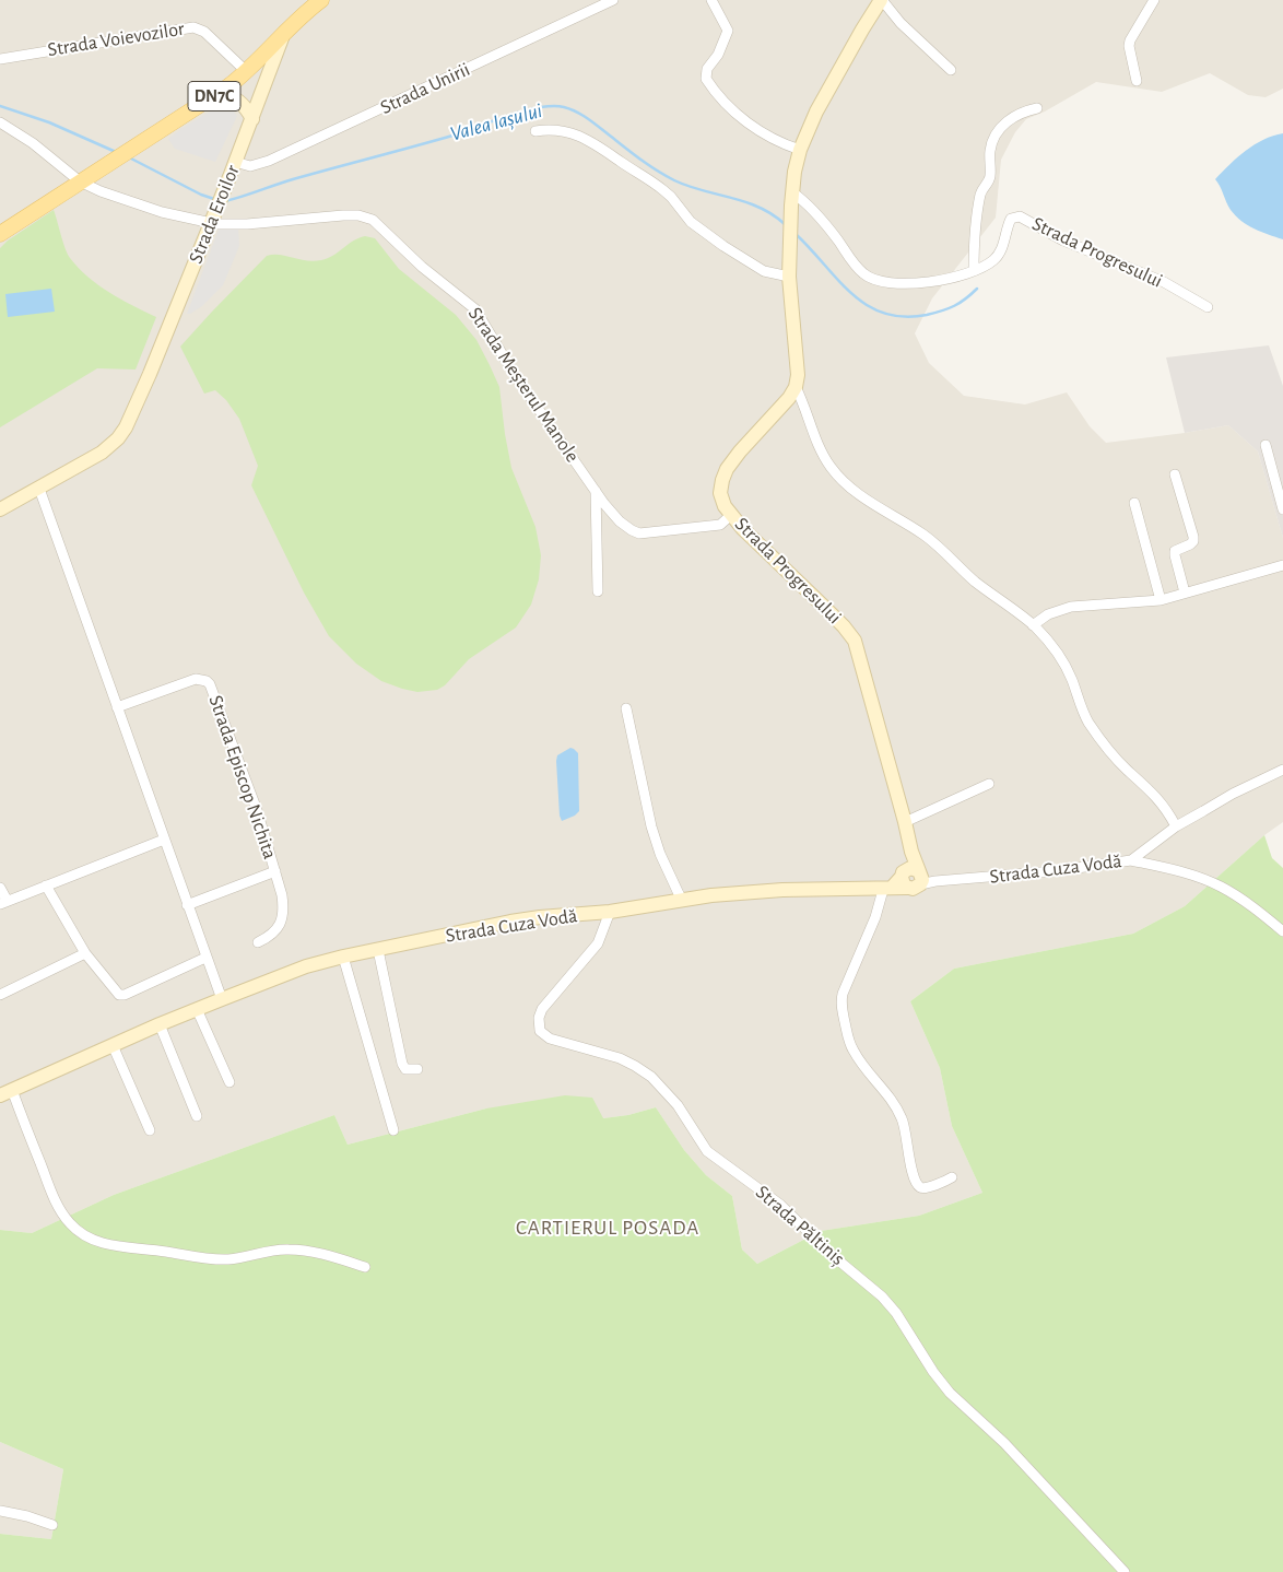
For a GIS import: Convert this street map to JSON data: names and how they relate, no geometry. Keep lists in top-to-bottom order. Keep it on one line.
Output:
{"streets":{"main road":["DN7C","Strada Eroilor"],"street":["Strada Voievozilor","Strada Unirii","Strada Progresului","Strada Meșterul Manole","Strada Episcop Nichita","Strada Cuza Vodă","Strada Păltiniș"]},"crossings":[["Strada Voievozilor","DN7C"],["Strada Unirii","Strada Eroilor"],["DN7C","Strada Eroilor"],["DN7C","Strada Meșterul Manole"],["Strada Eroilor","Strada Meșterul Manole"],["Strada Progresului","Strada Meșterul Manole"],["Strada Progresului","Strada Cuza Vodă"],["Strada Cuza Vodă","Strada Păltiniș"]],"districts":["CARTIERUL POSADA"],"water":["Valea Iașului"]}
